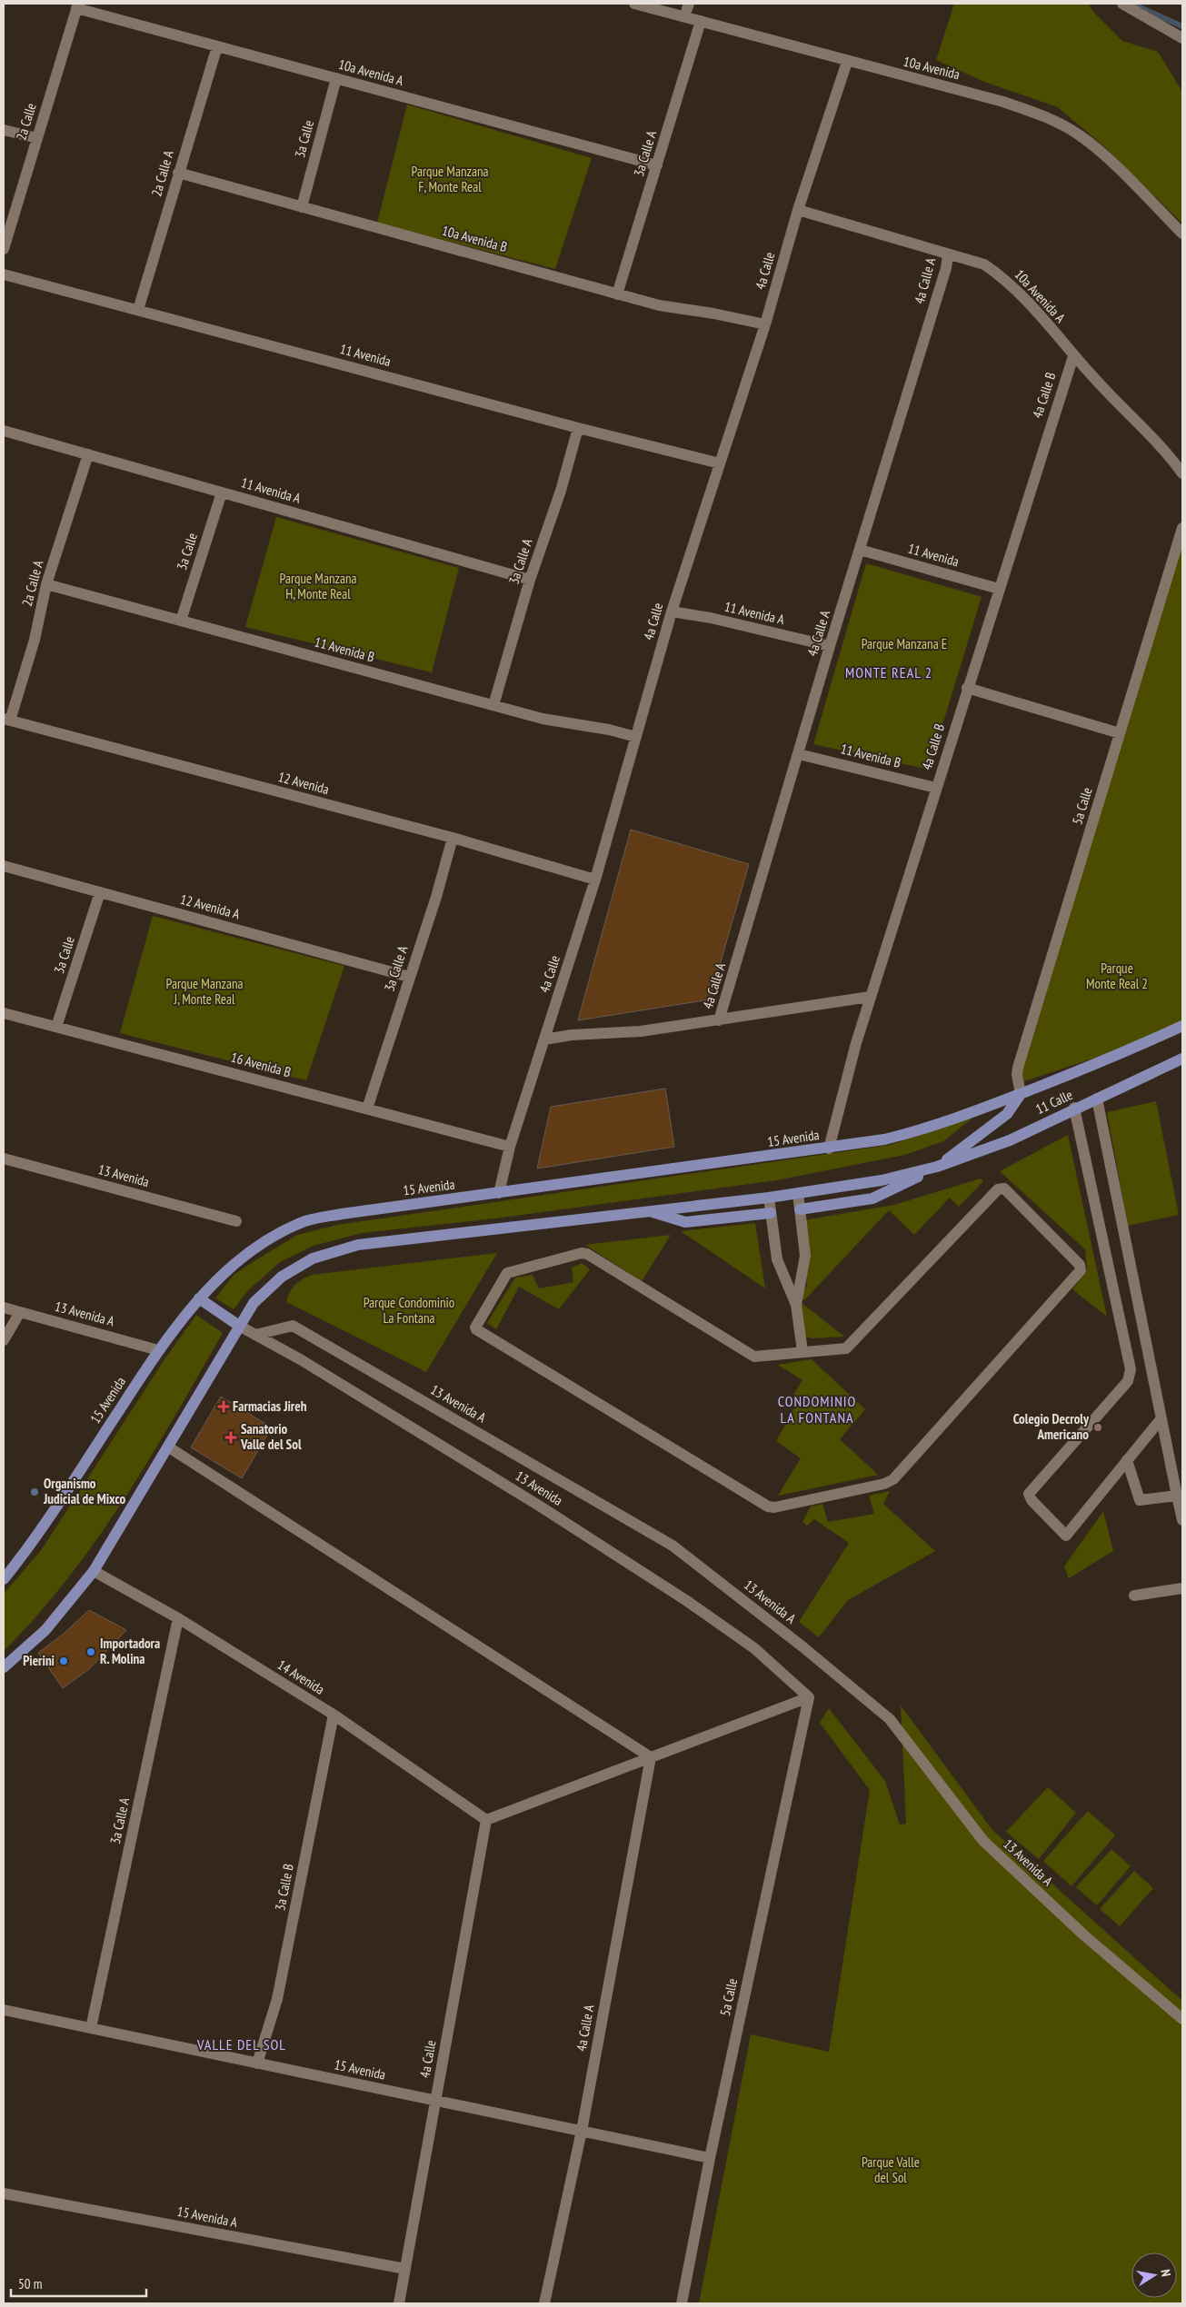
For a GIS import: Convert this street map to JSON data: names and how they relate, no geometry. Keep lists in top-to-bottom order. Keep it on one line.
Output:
{"streets":{"main road":["11 Calle","15 Avenida"],"street":["10a Avenida","10a Avenida A","2a Calle","3a Calle","3a Calle A","2a Calle A","10a Avenida B","4a Calle","4a Calle A","11 Avenida","4a Calle B","11 Avenida A","11 Avenida B","12 Avenida","5a Calle","12 Avenida A","16 Avenida B","13 Avenida","13 Avenida A","14 Avenida","3a Calle B","15 Avenida A"]},"crossings":[["10a Avenida","3a Calle A"],["10a Avenida","4a Calle"],["10a Avenida A","2a Calle"],["10a Avenida A","3a Calle"],["10a Avenida A","3a Calle A"],["10a Avenida A","2a Calle A"],["10a Avenida A","4a Calle"],["10a Avenida A","4a Calle A"],["10a Avenida A","4a Calle B"],["3a Calle","10a Avenida B"],["3a Calle","11 Avenida A"],["3a Calle","11 Avenida B"],["3a Calle","12 Avenida A"],["3a Calle","16 Avenida B"],["3a Calle A","10a Avenida B"],["3a Calle A","11 Avenida"],["3a Calle A","11 Avenida A"],["3a Calle A","11 Avenida B"],["3a Calle A","12 Avenida"],["3a Calle A","12 Avenida A"],["3a Calle A","16 Avenida B"],["3a Calle A","15 Avenida"],["3a Calle A","14 Avenida"],["2a Calle A","10a Avenida B"],["2a Calle A","11 Avenida"],["2a Calle A","11 Avenida A"],["2a Calle A","11 Avenida B"],["2a Calle A","12 Avenida"],["10a Avenida B","4a Calle"],["4a Calle","11 Avenida"],["4a Calle","11 Avenida A"],["4a Calle","11 Avenida B"],["4a Calle","12 Avenida"],["4a Calle","16 Avenida B"],["4a Calle","15 Avenida"],["4a Calle","14 Avenida"],["4a Calle","15 Avenida A"],["4a Calle A","11 Avenida"],["4a Calle A","11 Avenida A"],["4a Calle A","11 Avenida B"],["4a Calle A","15 Avenida"],["11 Avenida","4a Calle B"],["4a Calle B","11 Avenida B"],["4a Calle B","15 Avenida"],["5a Calle","11 Calle"],["5a Calle","15 Avenida"],["5a Calle","13 Avenida"],["11 Calle","15 Avenida"],["15 Avenida","13 Avenida A"],["15 Avenida","3a Calle B"],["13 Avenida","13 Avenida A"],["14 Avenida","3a Calle B"]],"districts":["MONTE REAL 2","CONDOMINIO LA FONTANA","VALLE DEL SOL"],"parks":["Parque Manzana F, Monte Real","Parque Manzana H, Monte Real","Parque Manzana E","Parque Monte Real 2","Parque Manzana J, Monte Real","Parque Condominio La Fontana","Parque Valle del Sol"],"places":{"health":["Farmacias Jireh","Sanatorio Valle del Sol"],"other":["Colegio Decroly Americano","Organismo Judicial de Mixco","Importadora R. Molina","Pierini"]},"scale_bar":"50 m","north":"right"}
